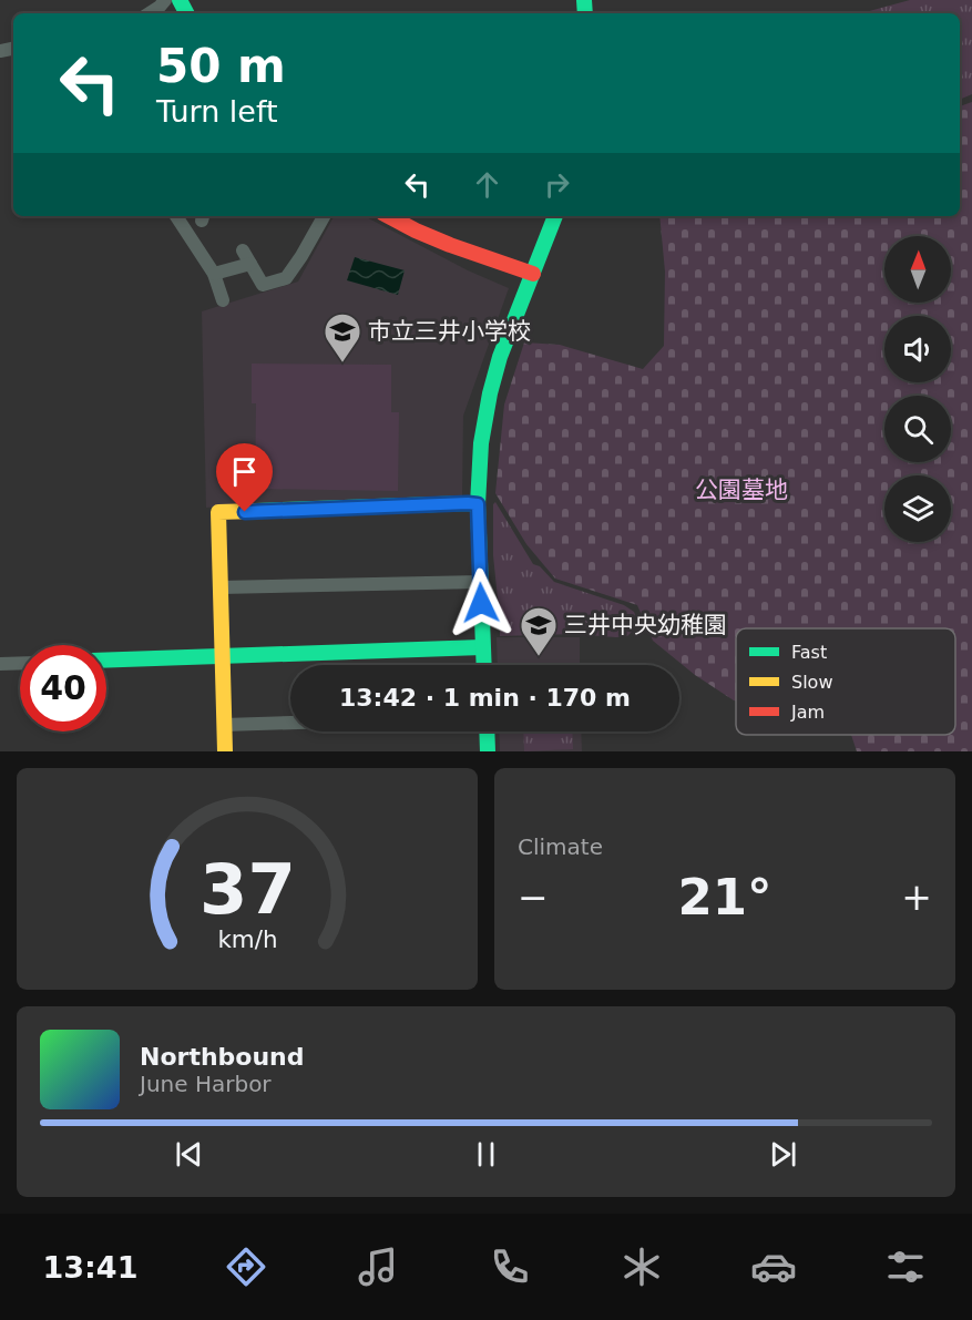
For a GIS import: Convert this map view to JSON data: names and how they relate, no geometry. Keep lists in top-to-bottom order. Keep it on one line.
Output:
{"parks":["公園墓地"],"places":{"school or university":["市立三井小学校","三井中央幼稚園"]},"legend":["Fast","Slow","Jam"],"north":"top","page":{"turn":["50 m","Turn left"],"limit":"40","trip":"13:42 · 1 min · 170 m","tile":"Climate","heat":["−","21°","+"],"song":["Northbound","June Harbor"],"tabs":"13:41","gauge":["37","km/h"]}}
